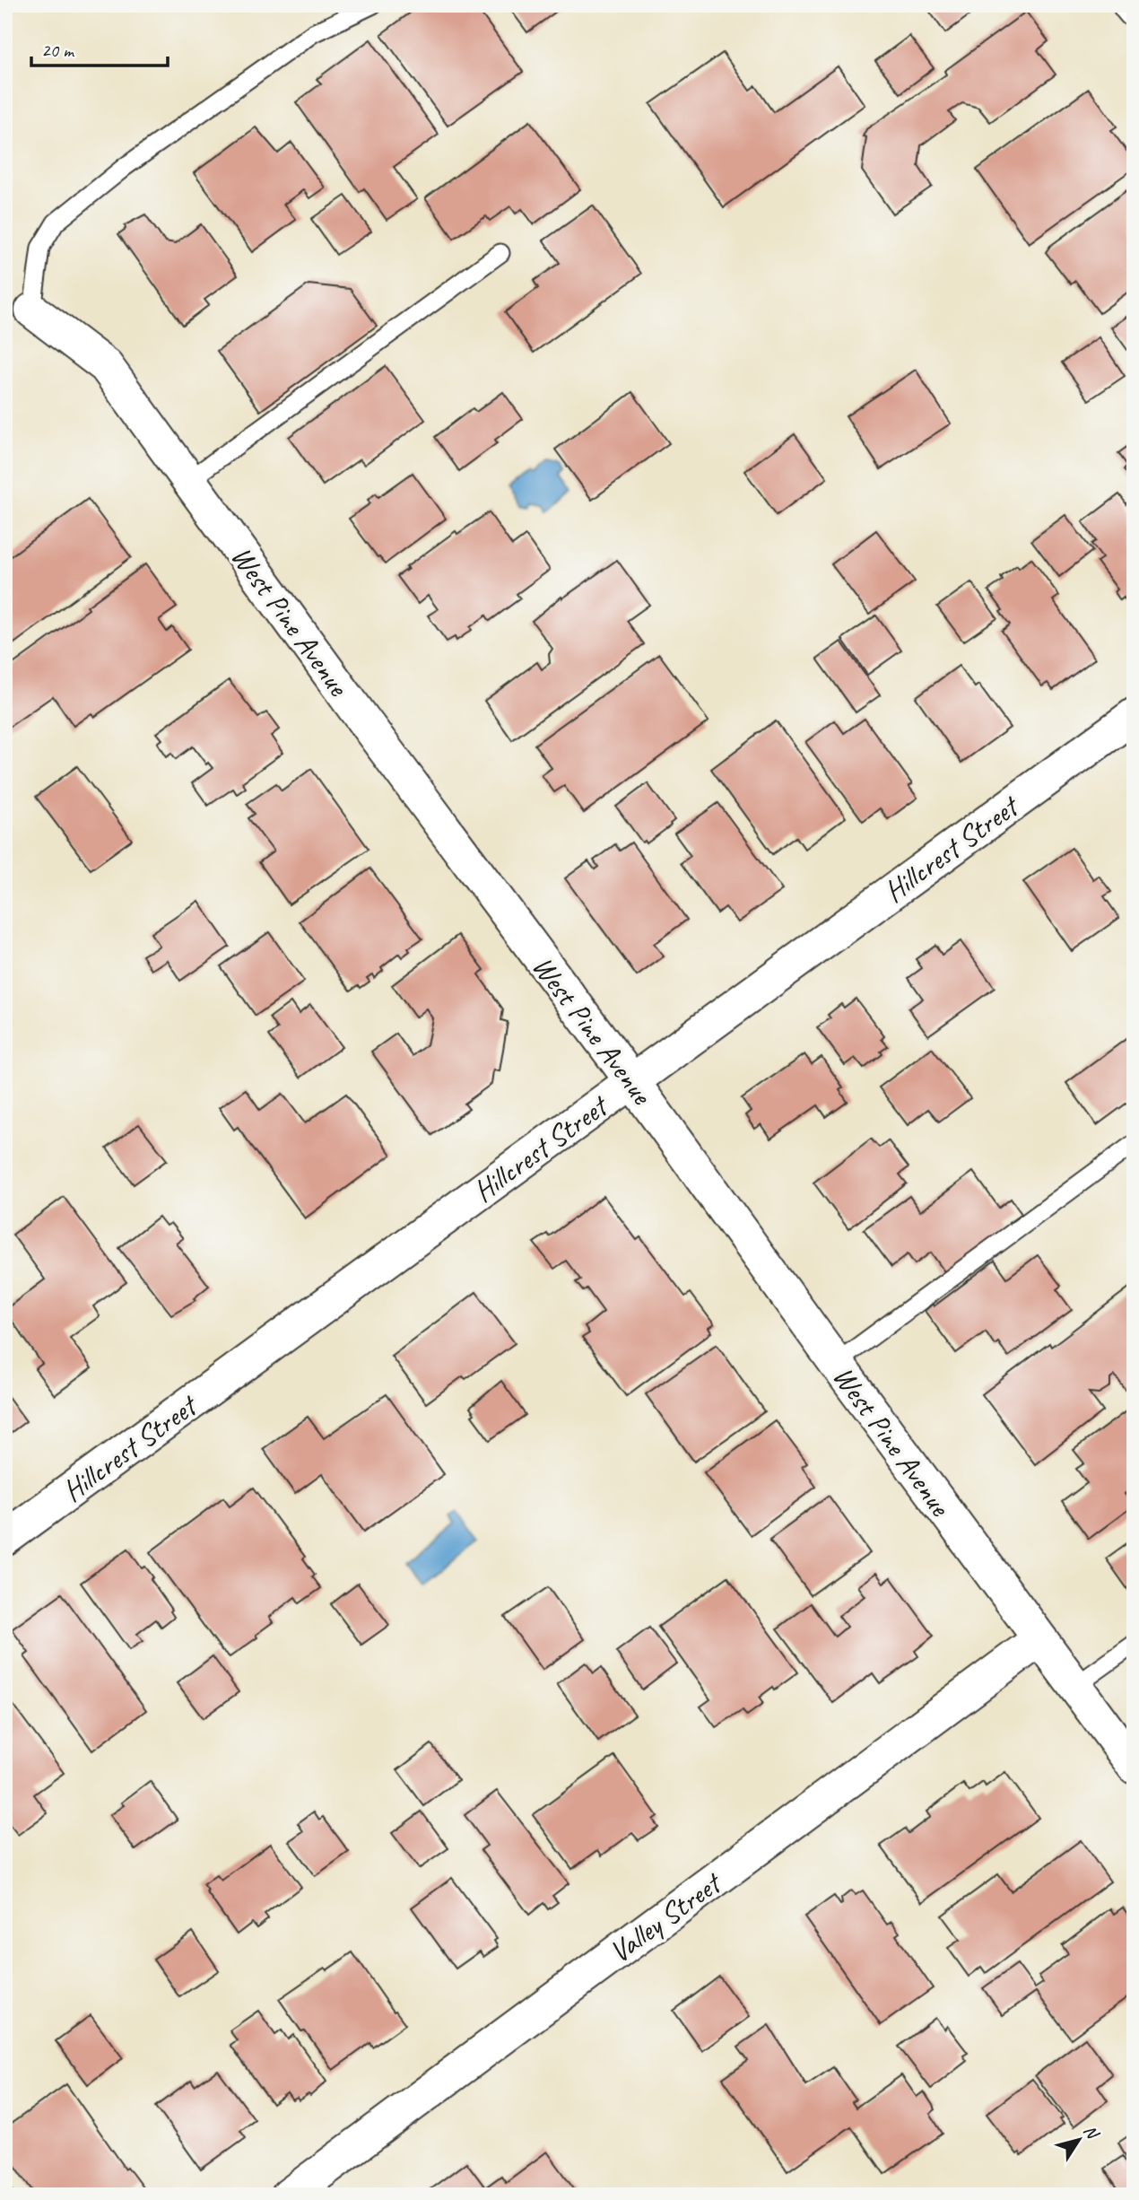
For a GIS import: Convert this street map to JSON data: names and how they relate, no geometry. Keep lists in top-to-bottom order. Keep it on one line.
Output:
{"streets":{"street":["West Pine Avenue","Hillcrest Street","Valley Street"]},"crossings":[["West Pine Avenue","Hillcrest Street"],["West Pine Avenue","Valley Street"]],"scale_bar":"20 m","north":"top right"}
